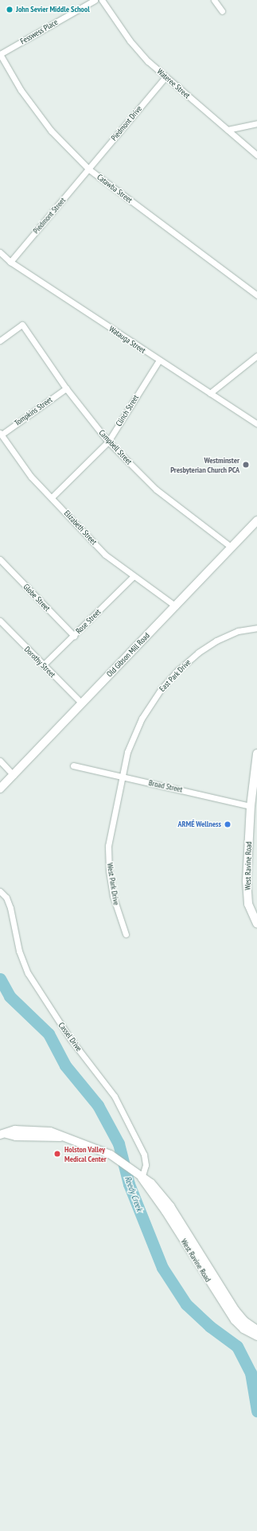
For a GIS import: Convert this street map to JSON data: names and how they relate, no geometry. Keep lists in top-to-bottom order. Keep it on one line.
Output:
{"streets":{"street":["Fesswess Place","Wateree Street","Piedmont Drive","Catawba Street","Piedmont Street","Watauga Street","Clinch Street","Tompkins Street","Campbell Street","Elizabeth Street","Globe Street","Rose Street","Old Gibson Mill Road","Dorothy Street","East Park Drive","Broad Street","West Ravine Road","West Park Drive","Cassel Drive"]},"crossings":[["Fesswess Place","Catawba Street"],["Wateree Street","Piedmont Drive"],["Piedmont Drive","Catawba Street"],["Piedmont Drive","Piedmont Street"],["Catawba Street","Piedmont Street"],["Piedmont Street","Watauga Street"],["Watauga Street","Clinch Street"],["Clinch Street","Campbell Street"],["Clinch Street","Elizabeth Street"],["Tompkins Street","Campbell Street"],["Tompkins Street","Elizabeth Street"],["Campbell Street","Old Gibson Mill Road"],["Elizabeth Street","Rose Street"],["Elizabeth Street","Old Gibson Mill Road"],["Globe Street","Rose Street"],["Rose Street","Dorothy Street"],["Old Gibson Mill Road","Dorothy Street"],["East Park Drive","Broad Street"],["East Park Drive","West Park Drive"],["Broad Street","West Ravine Road"],["Broad Street","West Park Drive"],["West Ravine Road","Cassel Drive"]],"water":["Reedy Creek"],"places":["John Sevier Middle School","Westminster Presbyterian Church PCA","ARMÉ Wellness","Holston Valley Medical Center"]}
